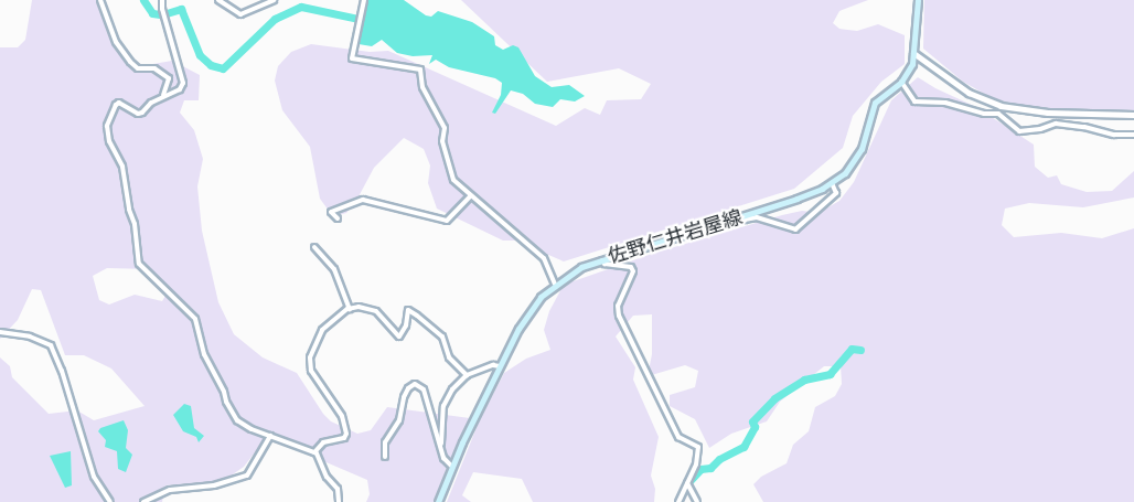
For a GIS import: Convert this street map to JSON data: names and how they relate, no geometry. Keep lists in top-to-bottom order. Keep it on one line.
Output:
{"streets":{"main road":["佐野仁井岩屋線"]}}
